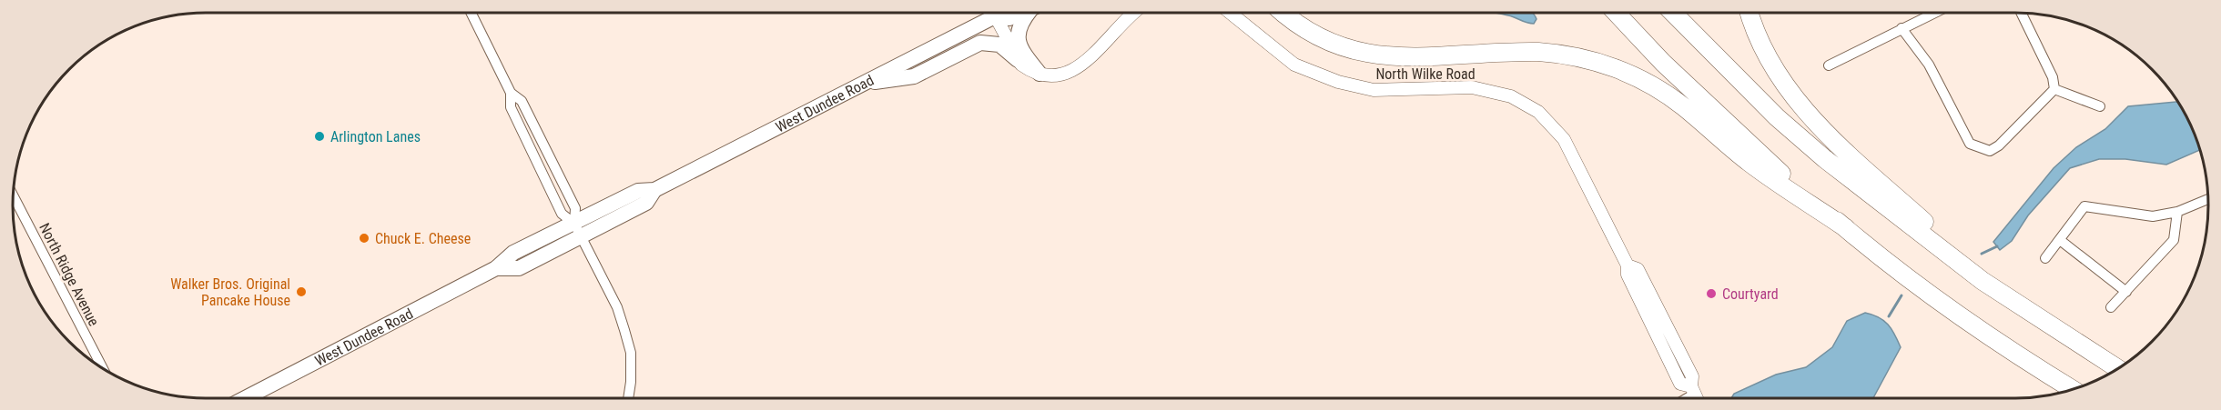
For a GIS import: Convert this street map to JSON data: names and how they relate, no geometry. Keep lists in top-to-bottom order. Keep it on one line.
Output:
{"streets":{"main road":["West Dundee Road"],"street":["North Wilke Road","North Ridge Avenue"]},"places":["Arlington Lanes","Chuck E. Cheese","Walker Bros. Original Pancake House","Courtyard"]}
